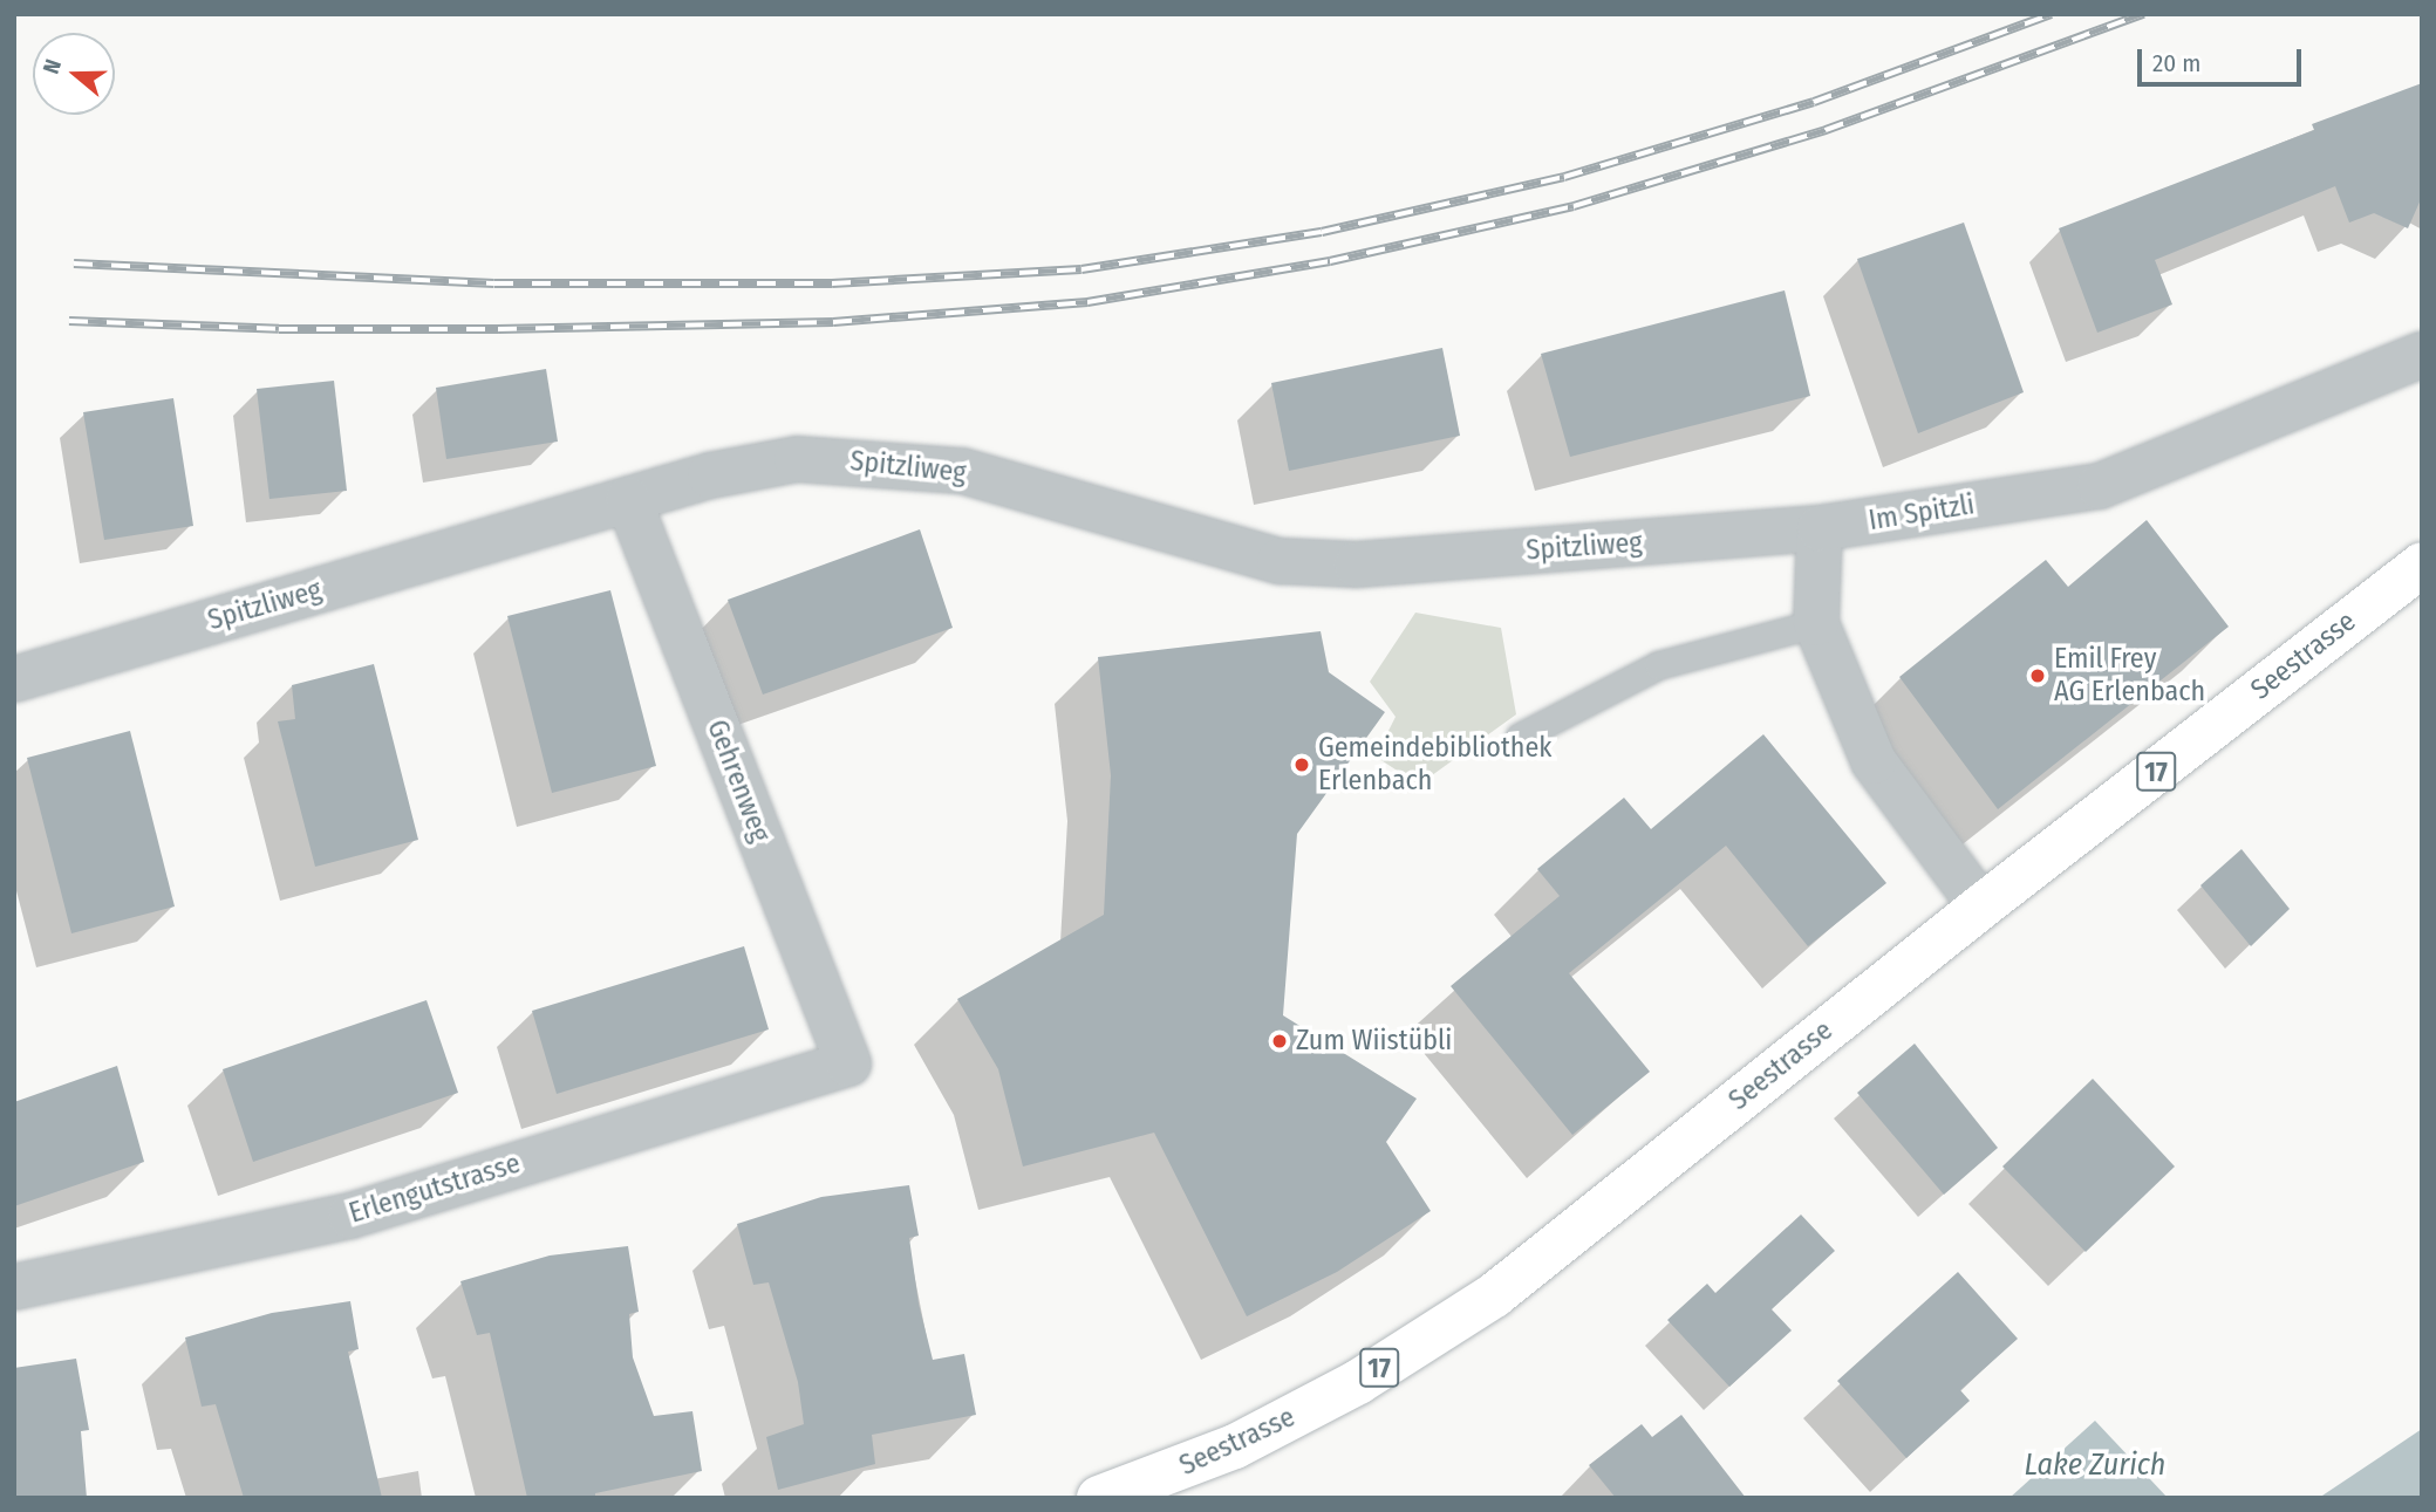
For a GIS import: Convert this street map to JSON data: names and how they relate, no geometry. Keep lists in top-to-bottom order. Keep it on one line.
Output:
{"streets":{"main road":["Seestrasse","17"],"street":["Spitzliweg","Im Spitzli","Gehrenweg","Erlengutstrasse"]},"crossings":[["Spitzliweg","Im Spitzli"],["Spitzliweg","Gehrenweg"],["Gehrenweg","Erlengutstrasse"]],"water":["Lake Zurich"],"places":["Emil Frey AG Erlenbach","Gemeindebibliothek Erlenbach","Zum Wiistübli"],"scale_bar":"20 m","north":"left"}
